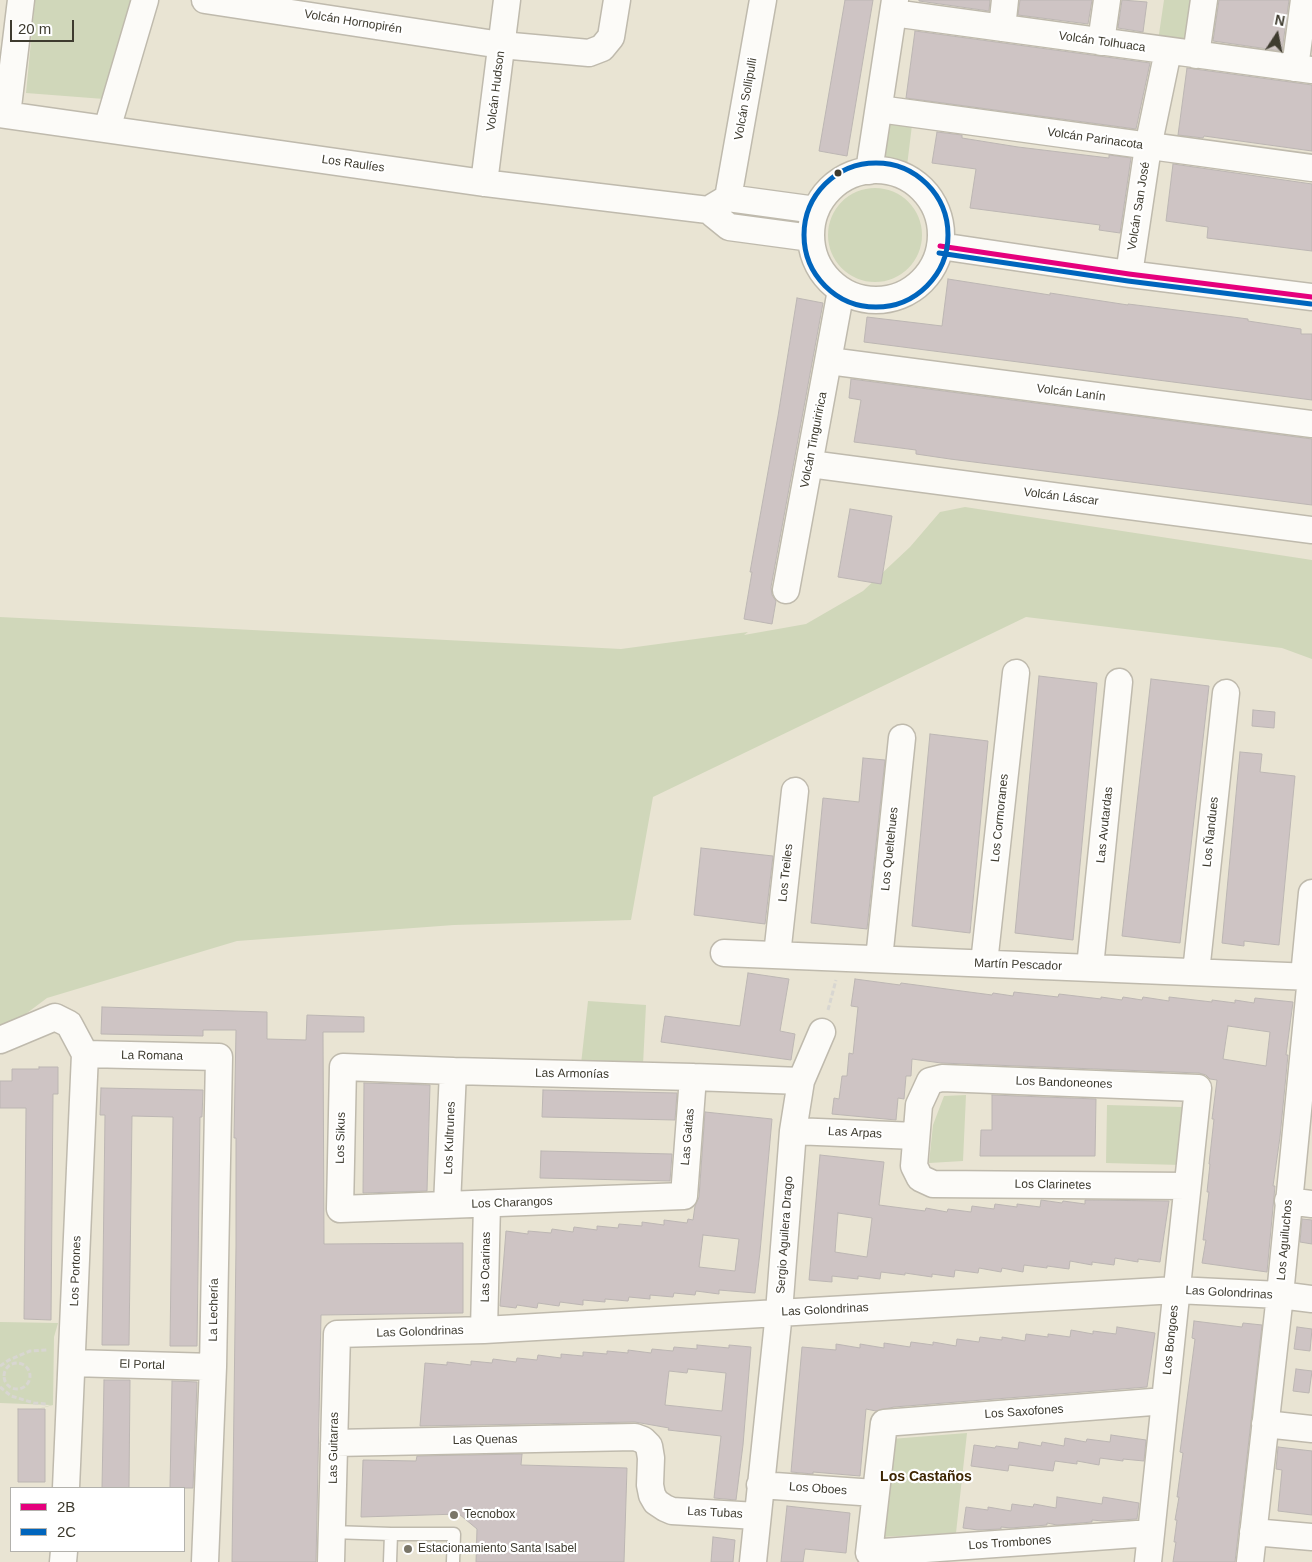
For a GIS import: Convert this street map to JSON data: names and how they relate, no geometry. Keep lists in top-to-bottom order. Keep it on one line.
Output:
{"streets":{"street":["Volcán Hornopirén","Volcán Tolhuaca","Volcán Hudson","Volcán Sollipulli","Volcán Parinacota","Los Raulíes","Volcán San José","Volcán Lanín","Volcán Tinguiririca","Volcán Láscar","Los Cormoranes","Las Avutardas","Los Ñandues","Los Queltehues","Los Treiles","Martín Pescador","La Romana","Las Armonías","Los Bandoneones","Las Arpas","Las Gaitas","Los Sikus","Los Kultrunes","Los Clarinetes","Los Charangos","Sergio Aguilera Drago","Los Aguiluchos","Las Ocarinas","Los Portones","Las Golondrinas","La Lechería","Los Bongoes","El Portal","Los Saxofones","Las Quenas","Las Guitarras","Los Oboes","Las Tubas","Los Trombones"]},"crossings":[["Volcán Hornopirén","Volcán Hudson"],["Volcán Tolhuaca","Volcán San José"],["Volcán Hudson","Los Raulíes"],["Volcán Sollipulli","Los Raulíes"],["Volcán Parinacota","Volcán San José"],["Los Raulíes","Volcán Tinguiririca"],["Volcán Lanín","Volcán Tinguiririca"],["Volcán Tinguiririca","Volcán Láscar"],["Los Cormoranes","Martín Pescador"],["Las Avutardas","Martín Pescador"],["Los Ñandues","Martín Pescador"],["Los Queltehues","Martín Pescador"],["Los Treiles","Martín Pescador"],["Martín Pescador","Los Aguiluchos"],["La Romana","Los Portones"],["La Romana","La Lechería"],["Las Armonías","Las Gaitas"],["Las Armonías","Los Sikus"],["Las Armonías","Los Kultrunes"],["Las Armonías","Sergio Aguilera Drago"],["Los Bandoneones","Las Arpas"],["Los Bandoneones","Los Clarinetes"],["Los Bandoneones","Los Bongoes"],["Las Arpas","Los Clarinetes"],["Las Arpas","Sergio Aguilera Drago"],["Las Gaitas","Los Charangos"],["Los Sikus","Los Charangos"],["Los Kultrunes","Los Charangos"],["Los Clarinetes","Los Bongoes"],["Los Charangos","Las Ocarinas"],["Sergio Aguilera Drago","Las Golondrinas"],["Sergio Aguilera Drago","Los Oboes"],["Sergio Aguilera Drago","Las Tubas"],["Los Aguiluchos","Las Golondrinas"],["Las Ocarinas","Las Golondrinas"],["Los Portones","El Portal"],["Las Golondrinas","Los Bongoes"],["Las Golondrinas","Las Guitarras"],["La Lechería","El Portal"],["Los Bongoes","Los Saxofones"],["Los Bongoes","Los Trombones"],["Los Saxofones","Los Oboes"],["Los Saxofones","Los Trombones"],["Las Quenas","Las Guitarras"],["Las Quenas","Las Tubas"],["Los Oboes","Los Trombones"]],"districts":["Los Castaños"],"places":["Tecnobox","Estacionamiento Santa Isabel"],"lines":["transit line 2C","transit line 2B"],"legend":["2B","2C"],"scale_bar":"20 m","north":"top"}
